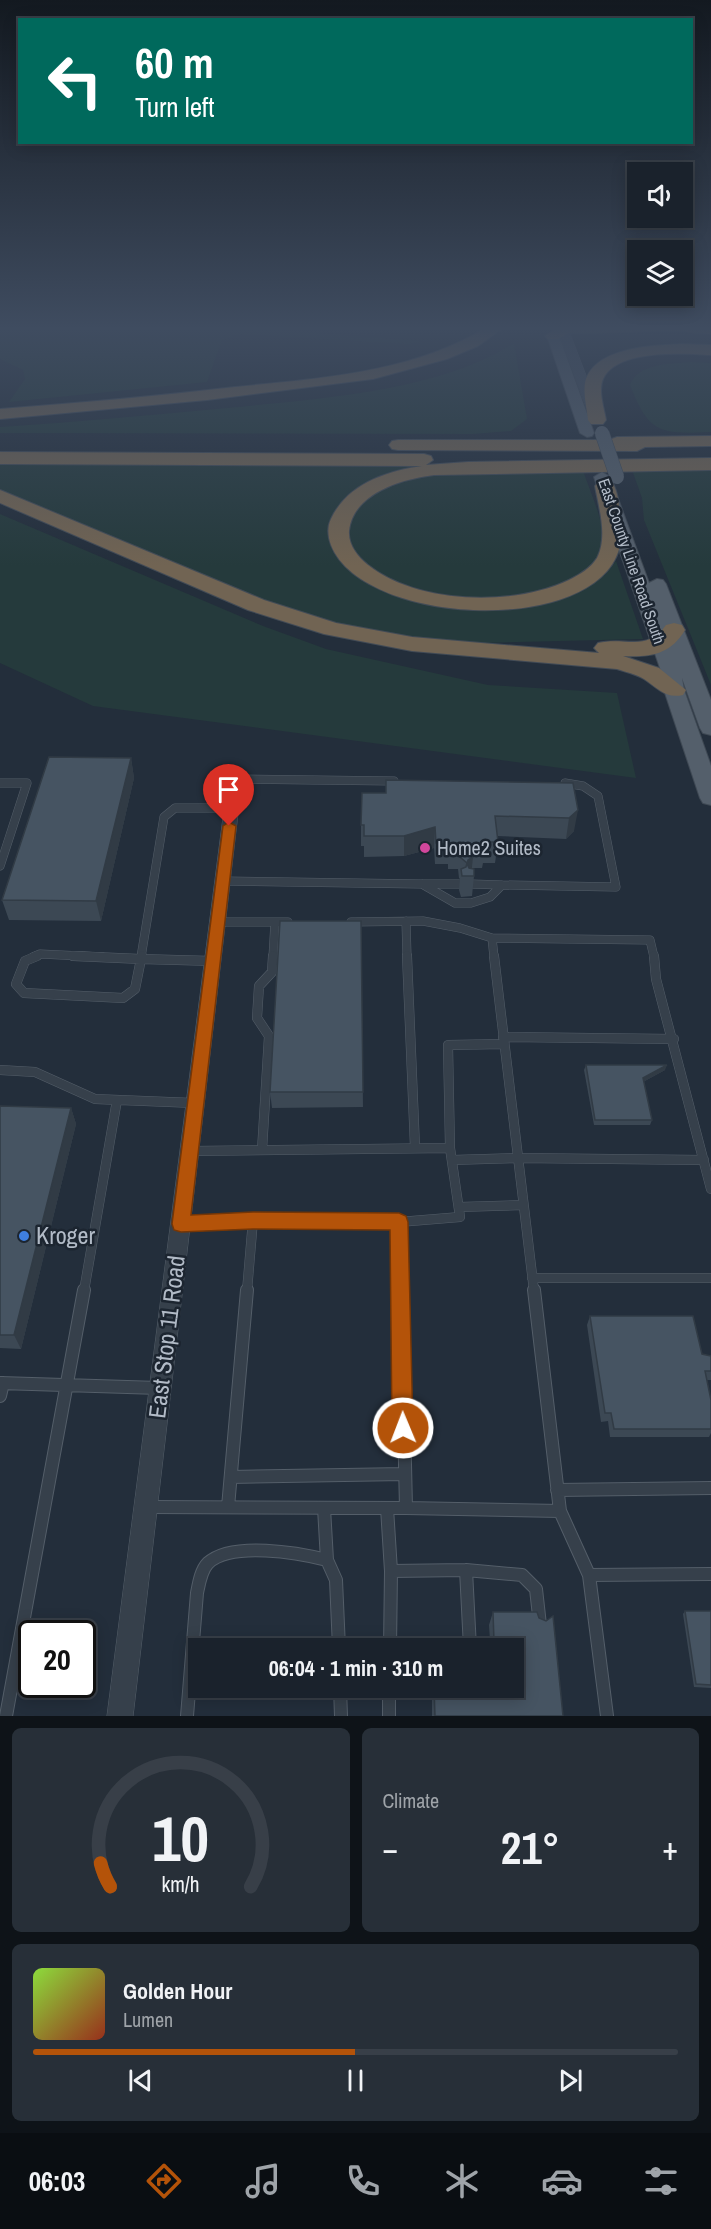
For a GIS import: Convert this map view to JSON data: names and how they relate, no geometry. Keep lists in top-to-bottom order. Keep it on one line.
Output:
{"streets":{"main road":["East County Line Road South"],"street":["East Stop 11 Road"]},"places":["Home2 Suites","Kroger"],"page":{"turn":["60 m","Turn left"],"limit":"20","trip":"06:04 · 1 min · 310 m","tile":"Climate","heat":["−","21°","+"],"song":["Golden Hour","Lumen"],"tabs":"06:03","gauge":["10","km/h"]}}
